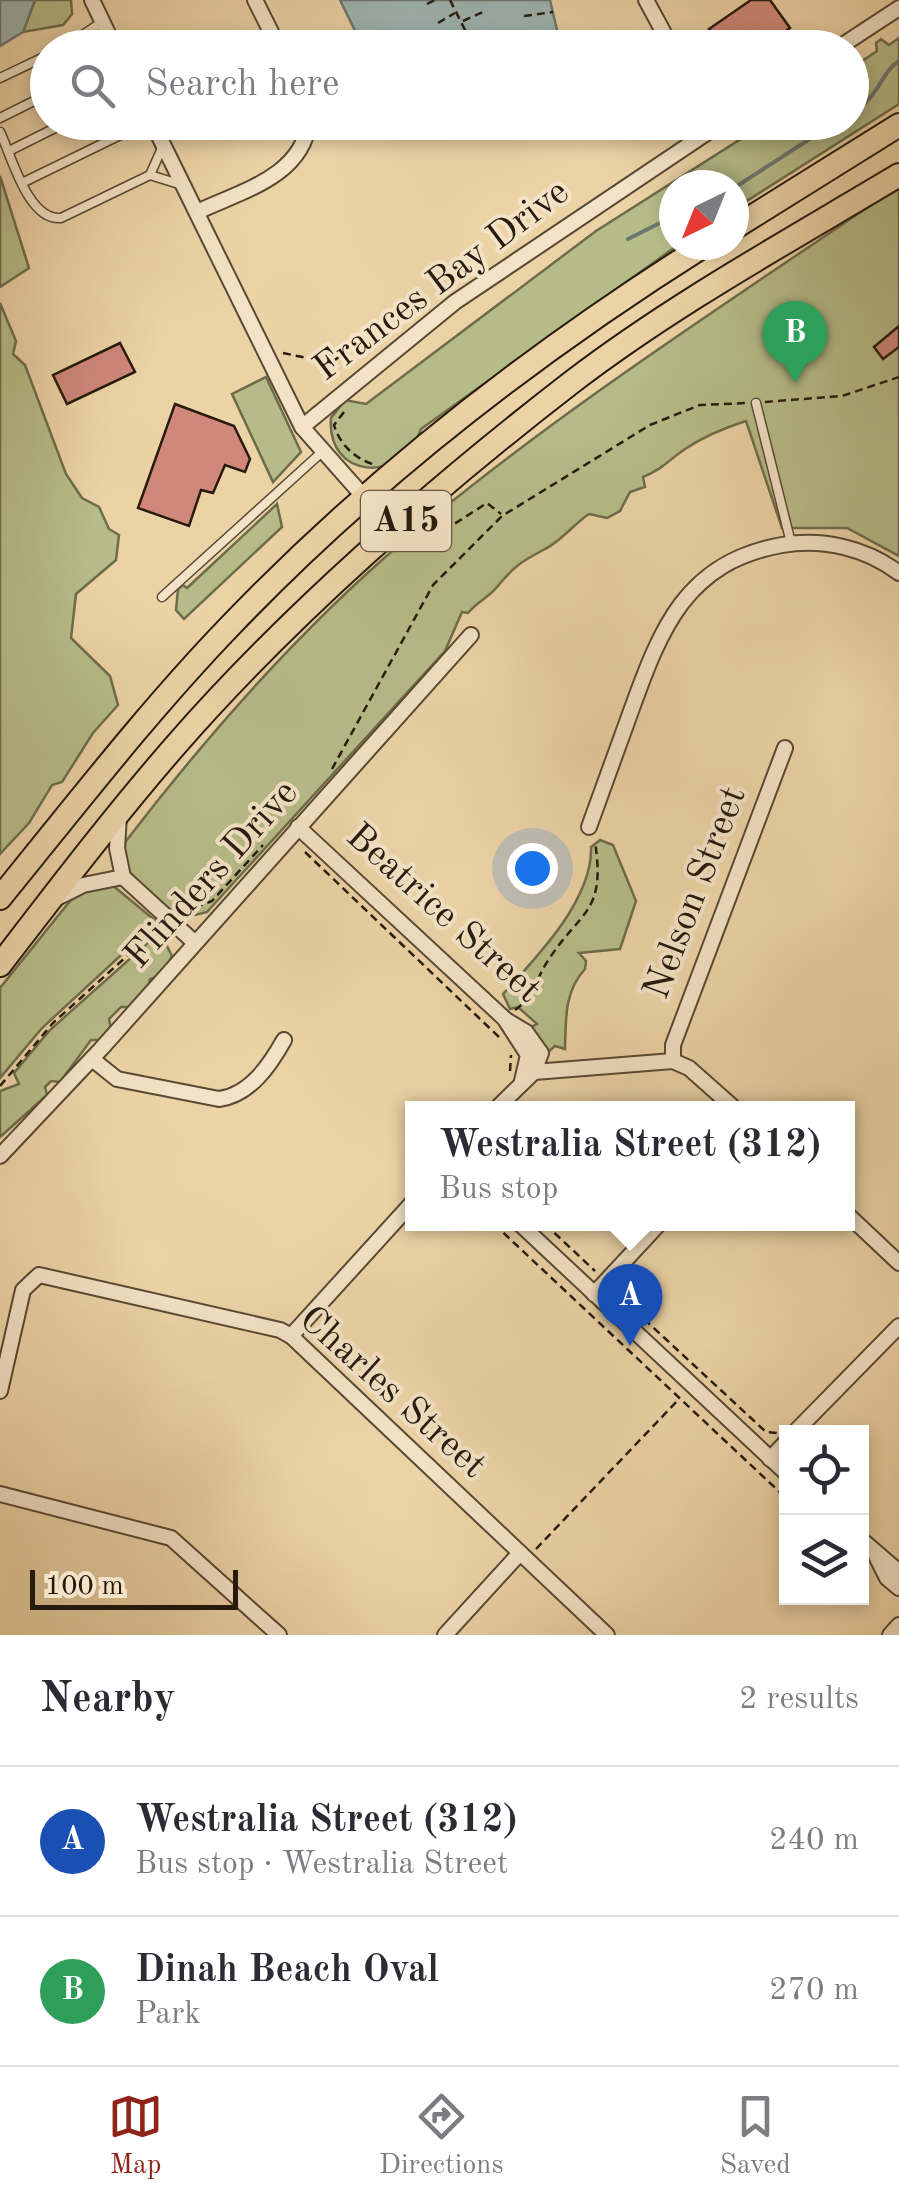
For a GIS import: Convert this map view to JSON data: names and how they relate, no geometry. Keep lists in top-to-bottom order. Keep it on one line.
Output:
{"streets":{"main road":["A15"],"street":["Frances Bay Drive","Flinders Drive","Nelson Street","Beatrice Street","Charles Street"]},"crossings":[["Flinders Drive","Beatrice Street"]],"scale_bar":"100 m","north":"bottom left","page":{"search":"Search here","pins":["B","A"],"popup":["Westralia Street (312)","Bus stop"],"scale":"100 m","heading":["Nearby","2 results"],"list":[{"mark":"A","name":"Westralia Street (312)","note":"Bus stop · Westralia Street","value":"240 m"},{"mark":"B","name":"Dinah Beach Oval","note":"Park","value":"270 m"}],"nav":["Map","Directions","Saved"]}}
